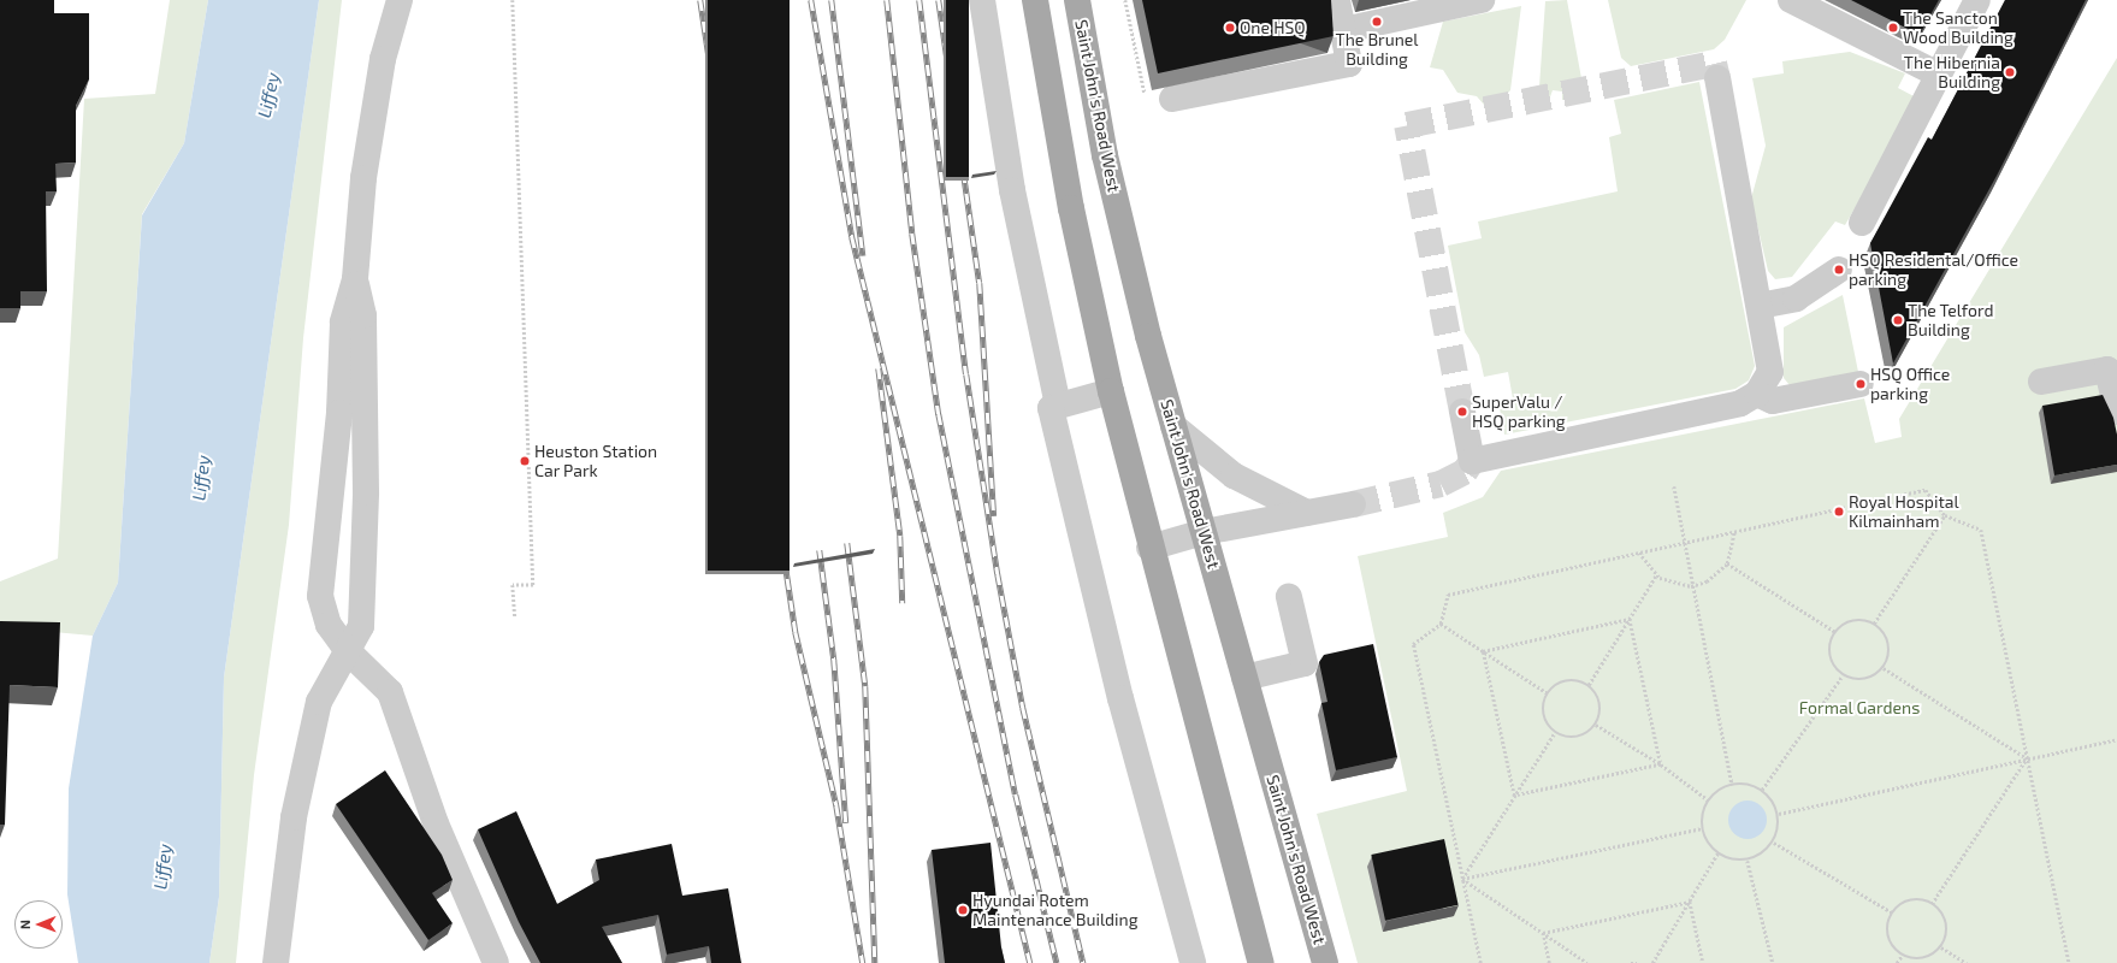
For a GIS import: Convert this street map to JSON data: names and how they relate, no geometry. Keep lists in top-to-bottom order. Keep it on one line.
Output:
{"streets":{"main road":["Saint John's Road West"]},"water":["Liffey"],"parks":["Formal Gardens"],"places":["The Brunel Building","One HSQ","The Sancton Wood Building","The Hibernia Building","HSQ Residental/Office parking","The Telford Building","HSQ Office parking","SuperValu / HSQ parking","Heuston Station Car Park","Royal Hospital Kilmainham","Hyundai Rotem Maintenance Building"],"north":"left"}
